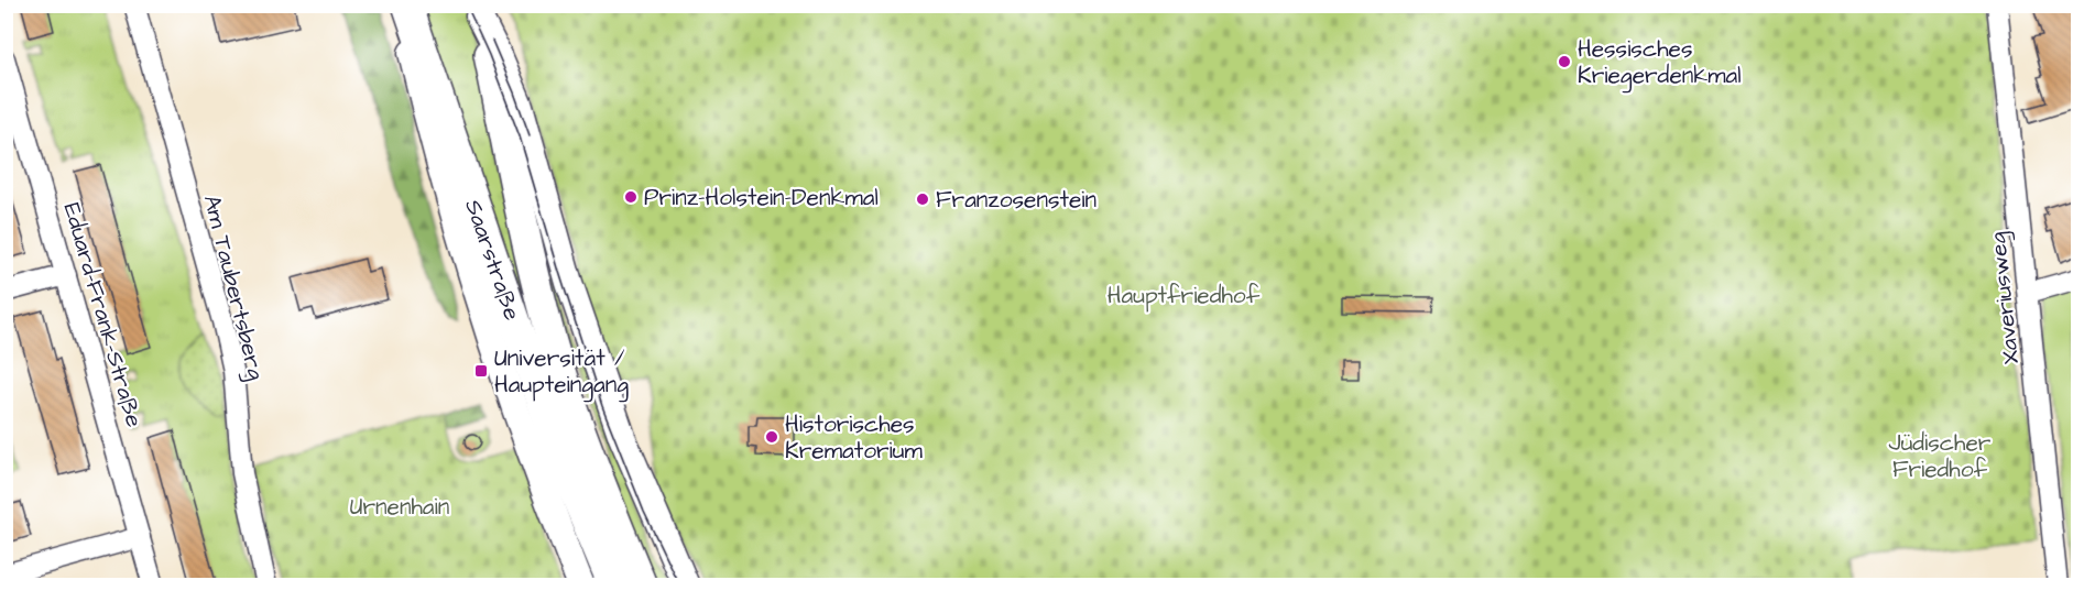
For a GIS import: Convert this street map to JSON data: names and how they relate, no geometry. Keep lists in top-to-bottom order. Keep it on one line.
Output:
{"streets":{"highway":["Saarstraße"],"street":["Am Taubertsberg","Xaveriusweg","Eduard-Frank-Straße"]},"parks":["Hauptfriedhof","Jüdischer Friedhof","Urnenhain"],"places":{"other":["Hessisches Kriegerdenkmal","Prinz-Holstein-Denkmal","Franzosenstein","Historisches Krematorium"],"transit":["Universität / Haupteingang"]}}
